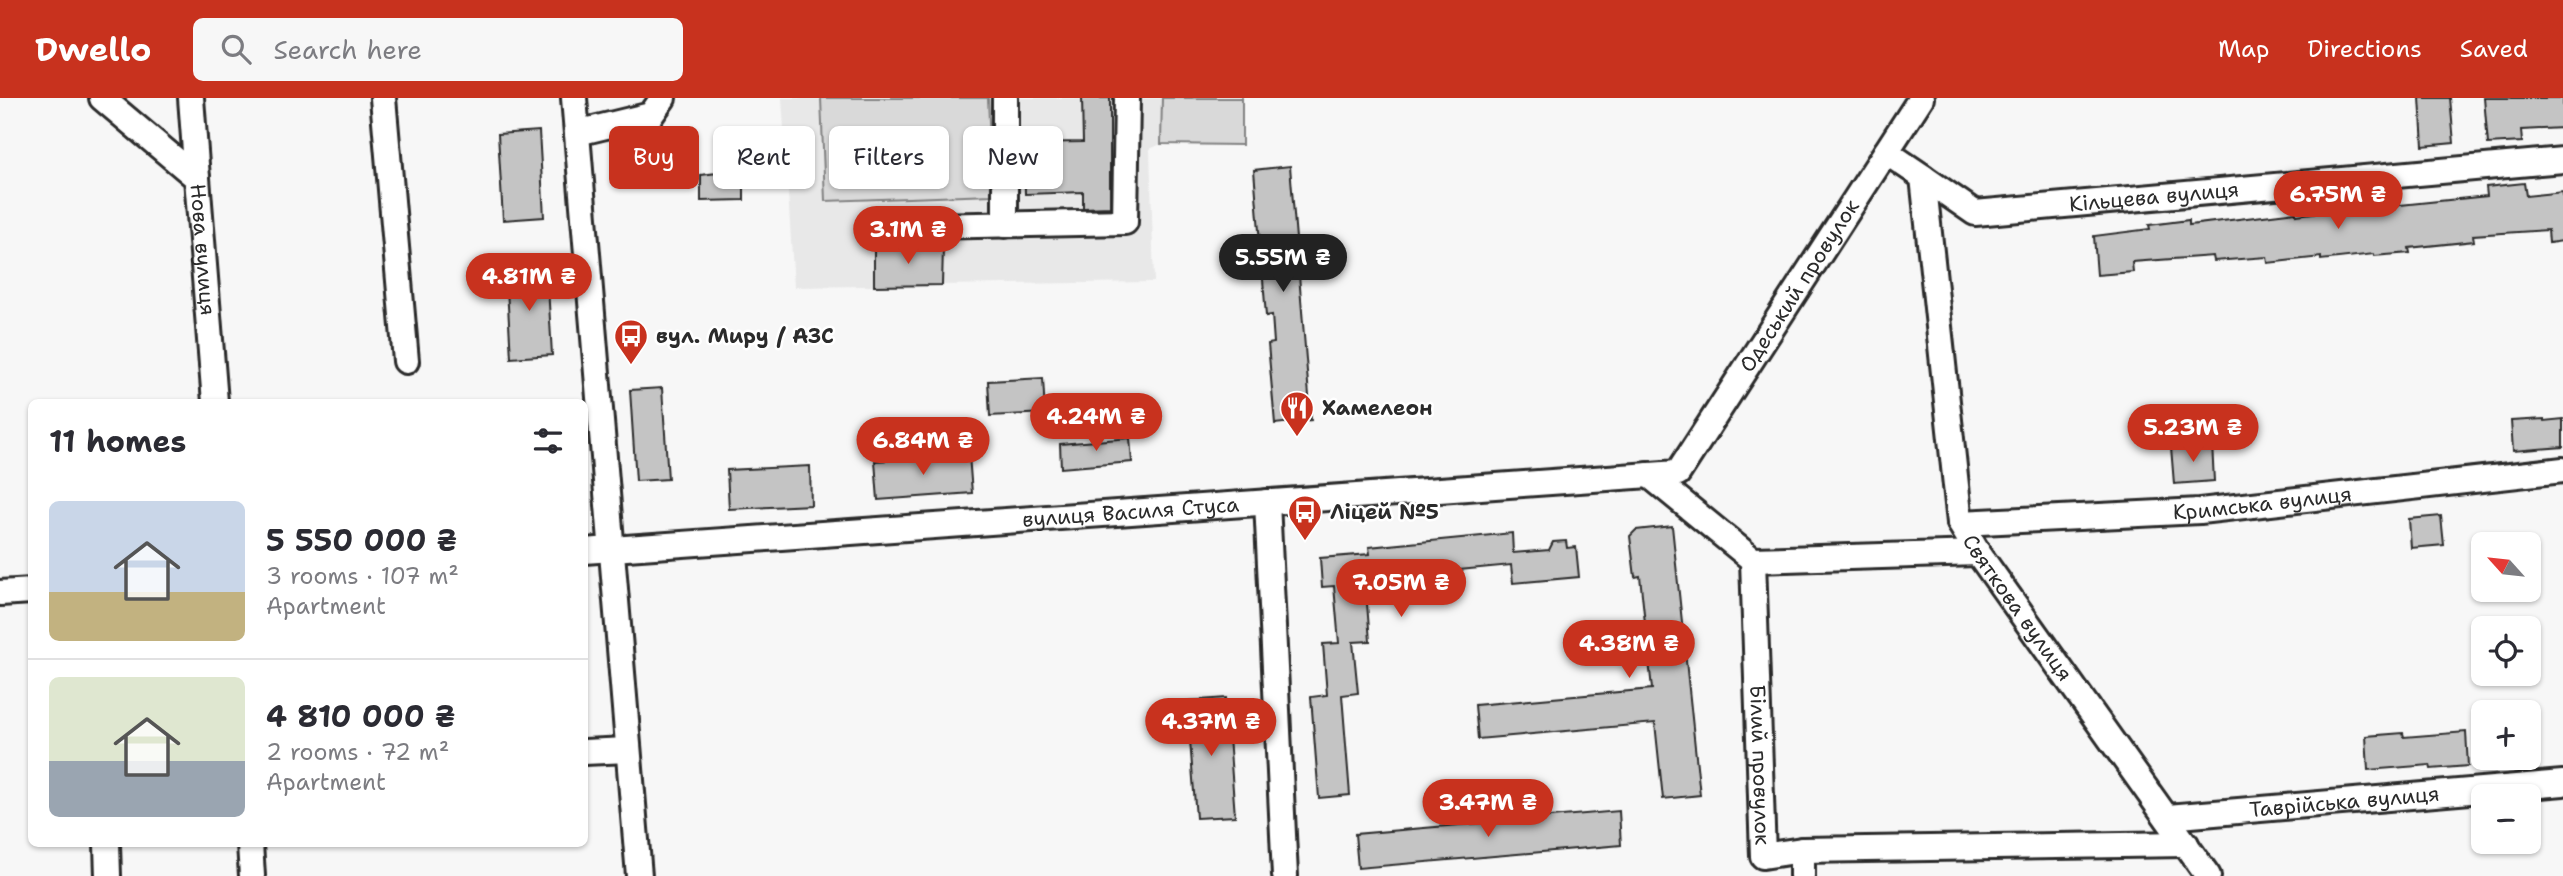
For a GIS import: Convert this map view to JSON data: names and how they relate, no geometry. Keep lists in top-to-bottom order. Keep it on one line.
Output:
{"streets":{"street":["Кільцева вулиця","Нова вулиця","Одеський провулок","Кримська вулиця","вулиця Василя Стуса","Святкова вулиця","Білий провулок","Таврійська вулиця"]},"crossings":[["Кільцева вулиця","Святкова вулиця"],["Одеський провулок","вулиця Василя Стуса"],["Кримська вулиця","Святкова вулиця"],["Святкова вулиця","Білий провулок"],["Святкова вулиця","Таврійська вулиця"]],"places":{"bus stop":["вул. Миру / АЗС","Ліцей №5"],"restaurant":["Хамелеон"]},"north":"top left","page":{"header":"Dwello","search":"Search here","nav":["Map","Directions","Saved"],"chip":["Buy","Rent","Filters","New"],"price":["6.75M ₴","3.1M ₴","5.55M ₴","4.81M ₴","4.24M ₴","5.23M ₴","6.84M ₴","7.05M ₴","4.38M ₴","4.37M ₴","3.47M ₴"],"heading":"11 homes","list":[{"name":"5 550 000 ₴","note":"3 rooms · 107 m² · Apartment"},{"name":"4 810 000 ₴","note":"2 rooms · 72 m² · Apartment"}],"map_buttons":["+","−"]}}
